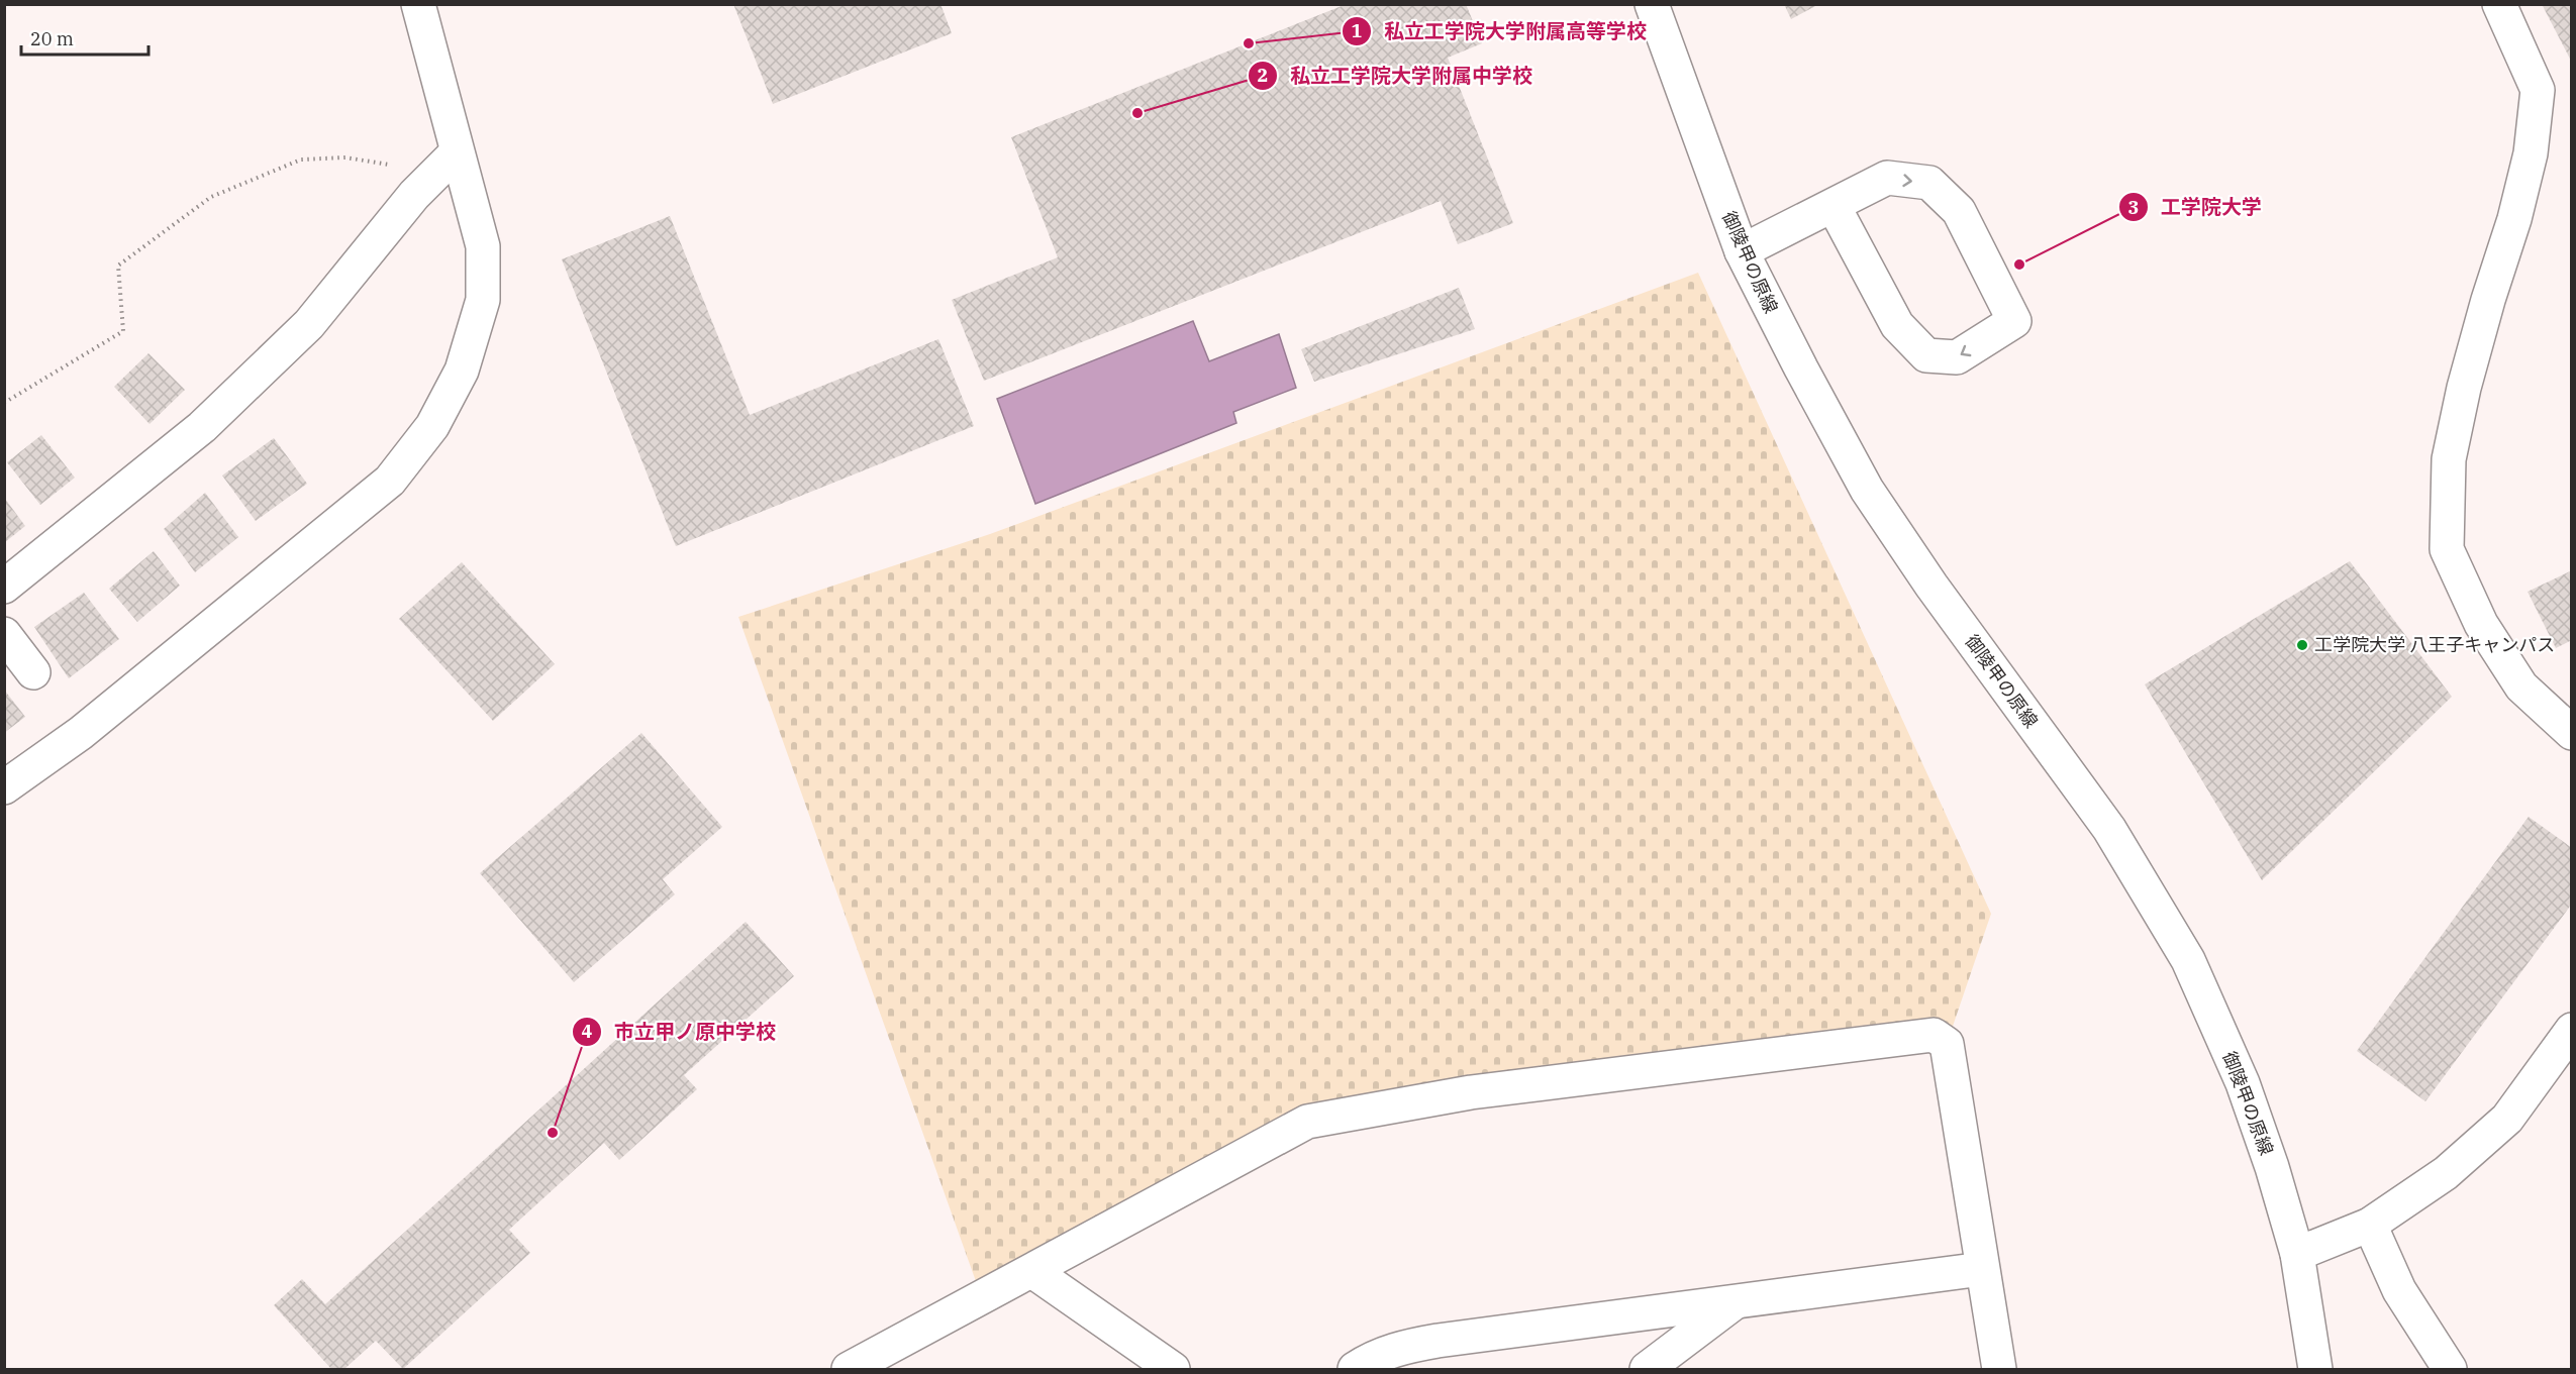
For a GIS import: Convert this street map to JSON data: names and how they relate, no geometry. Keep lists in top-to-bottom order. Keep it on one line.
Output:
{"streets":{"street":["御陵甲の原線"]},"places":["私立工学院大学附属高等学校","私立工学院大学附属中学校","工学院大学","工学院大学 八王子キャンパス","市立甲ノ原中学校"],"scale_bar":"20 m"}
